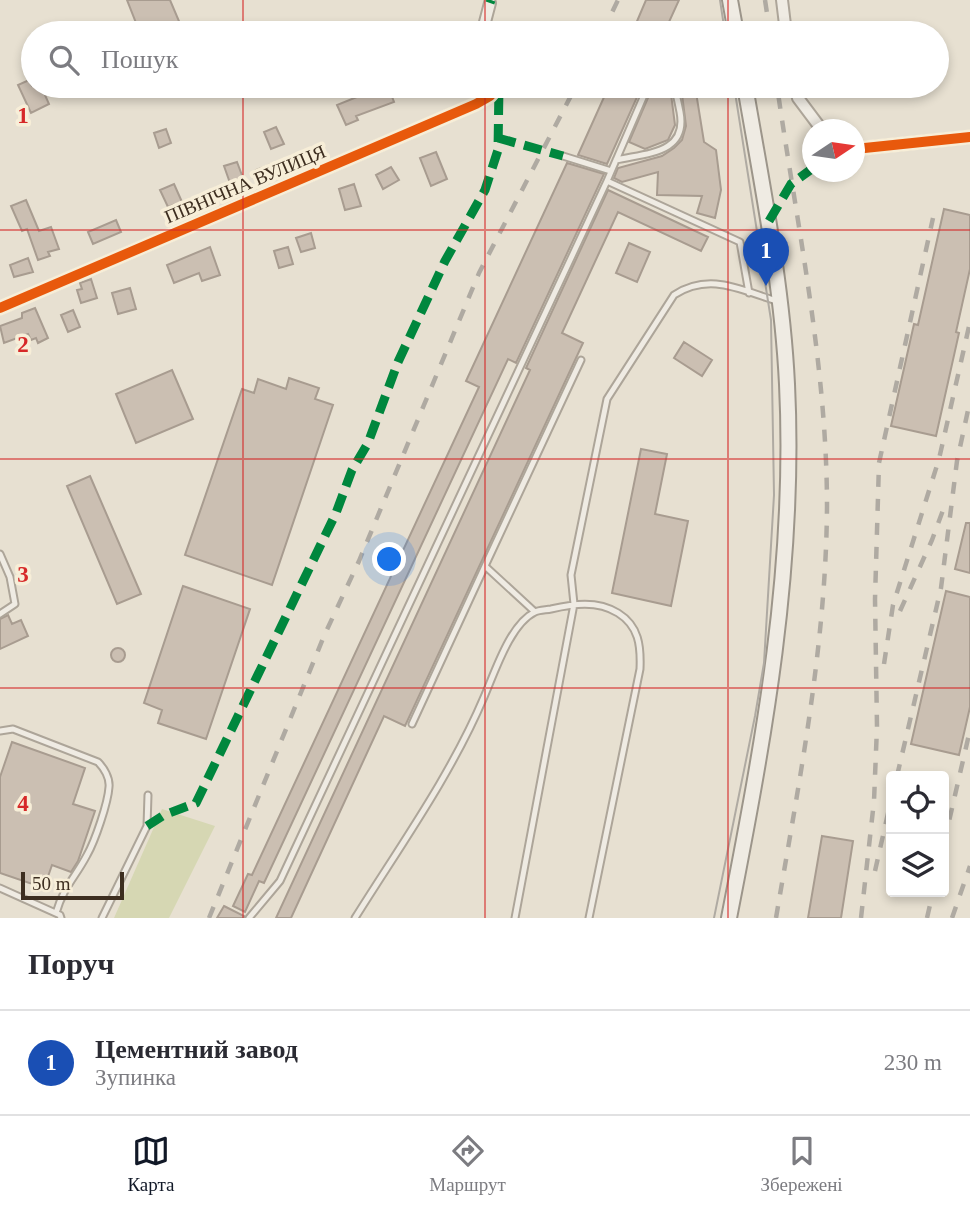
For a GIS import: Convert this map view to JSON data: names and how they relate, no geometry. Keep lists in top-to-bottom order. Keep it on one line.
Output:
{"streets":{"street":["ПІВНІЧНА ВУЛИЦЯ"]},"scale_bar":"50 m","north":"right","page":{"search":"Пошук","pins":"1","scale":"50 m","heading":"Поруч","list":[{"mark":"1","name":"Цементний завод","note":"Зупинка","value":"230 m"}],"nav":["Карта","Маршрут","Збережені"]},"grid":{"rows":["1","2","3","4"]}}
